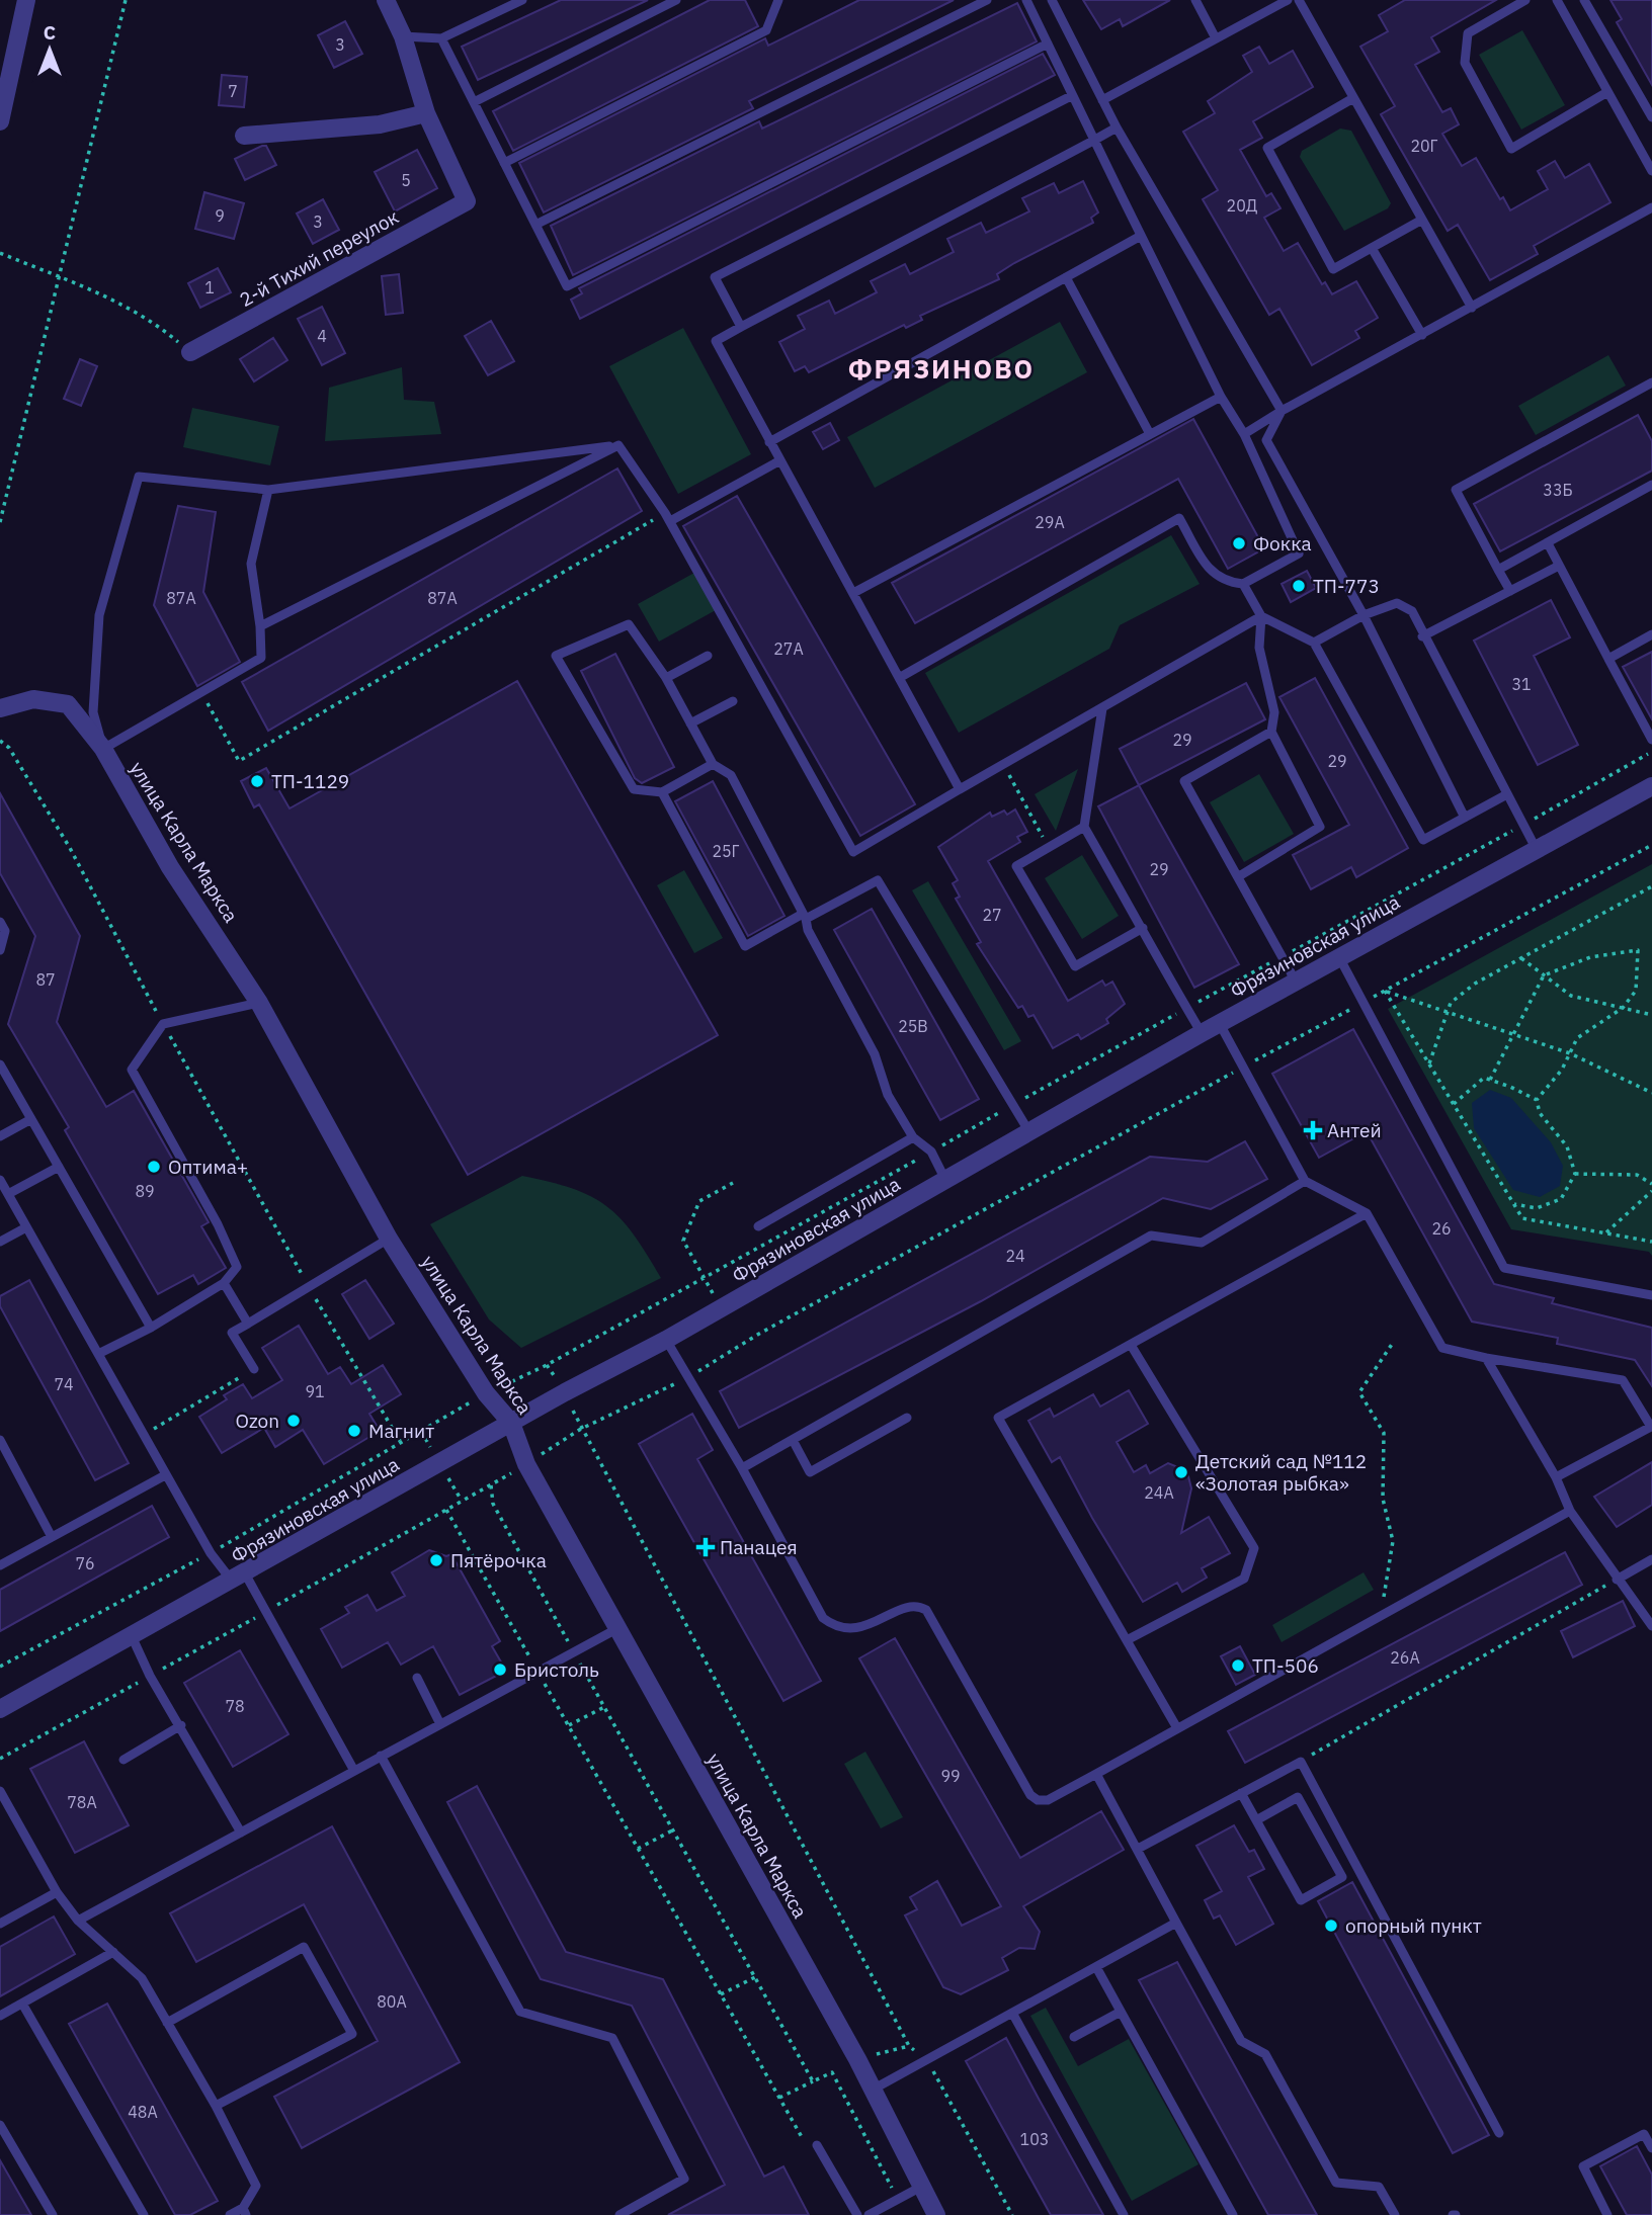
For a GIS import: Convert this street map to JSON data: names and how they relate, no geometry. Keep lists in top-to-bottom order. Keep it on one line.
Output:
{"streets":{"street":["2-й Тихий переулок","улица Карла Маркса","Фрязиновская улица"]},"crossings":[["улица Карла Маркса","Фрязиновская улица"]],"districts":["ФРЯЗИНОВО"],"places":{"other":["Фокка","ТП-773","ТП-1129","Оптима+","Ozon","Магнит","Детский сад №112 «Золотая рыбка»","Пятёрочка","ТП-506","Бристоль","опорный пункт"],"health":["Антей","Панацея"]},"house_numbers":["3","7","20Г","5","20Д","9","3","1","4","33Б","29А","87А","87А","27А","31","29","29","25Г","29","27","87","25В","89","26","24","74","91","24А","76","26А","78","99","78А","80А","48А","103"],"north":"top"}
